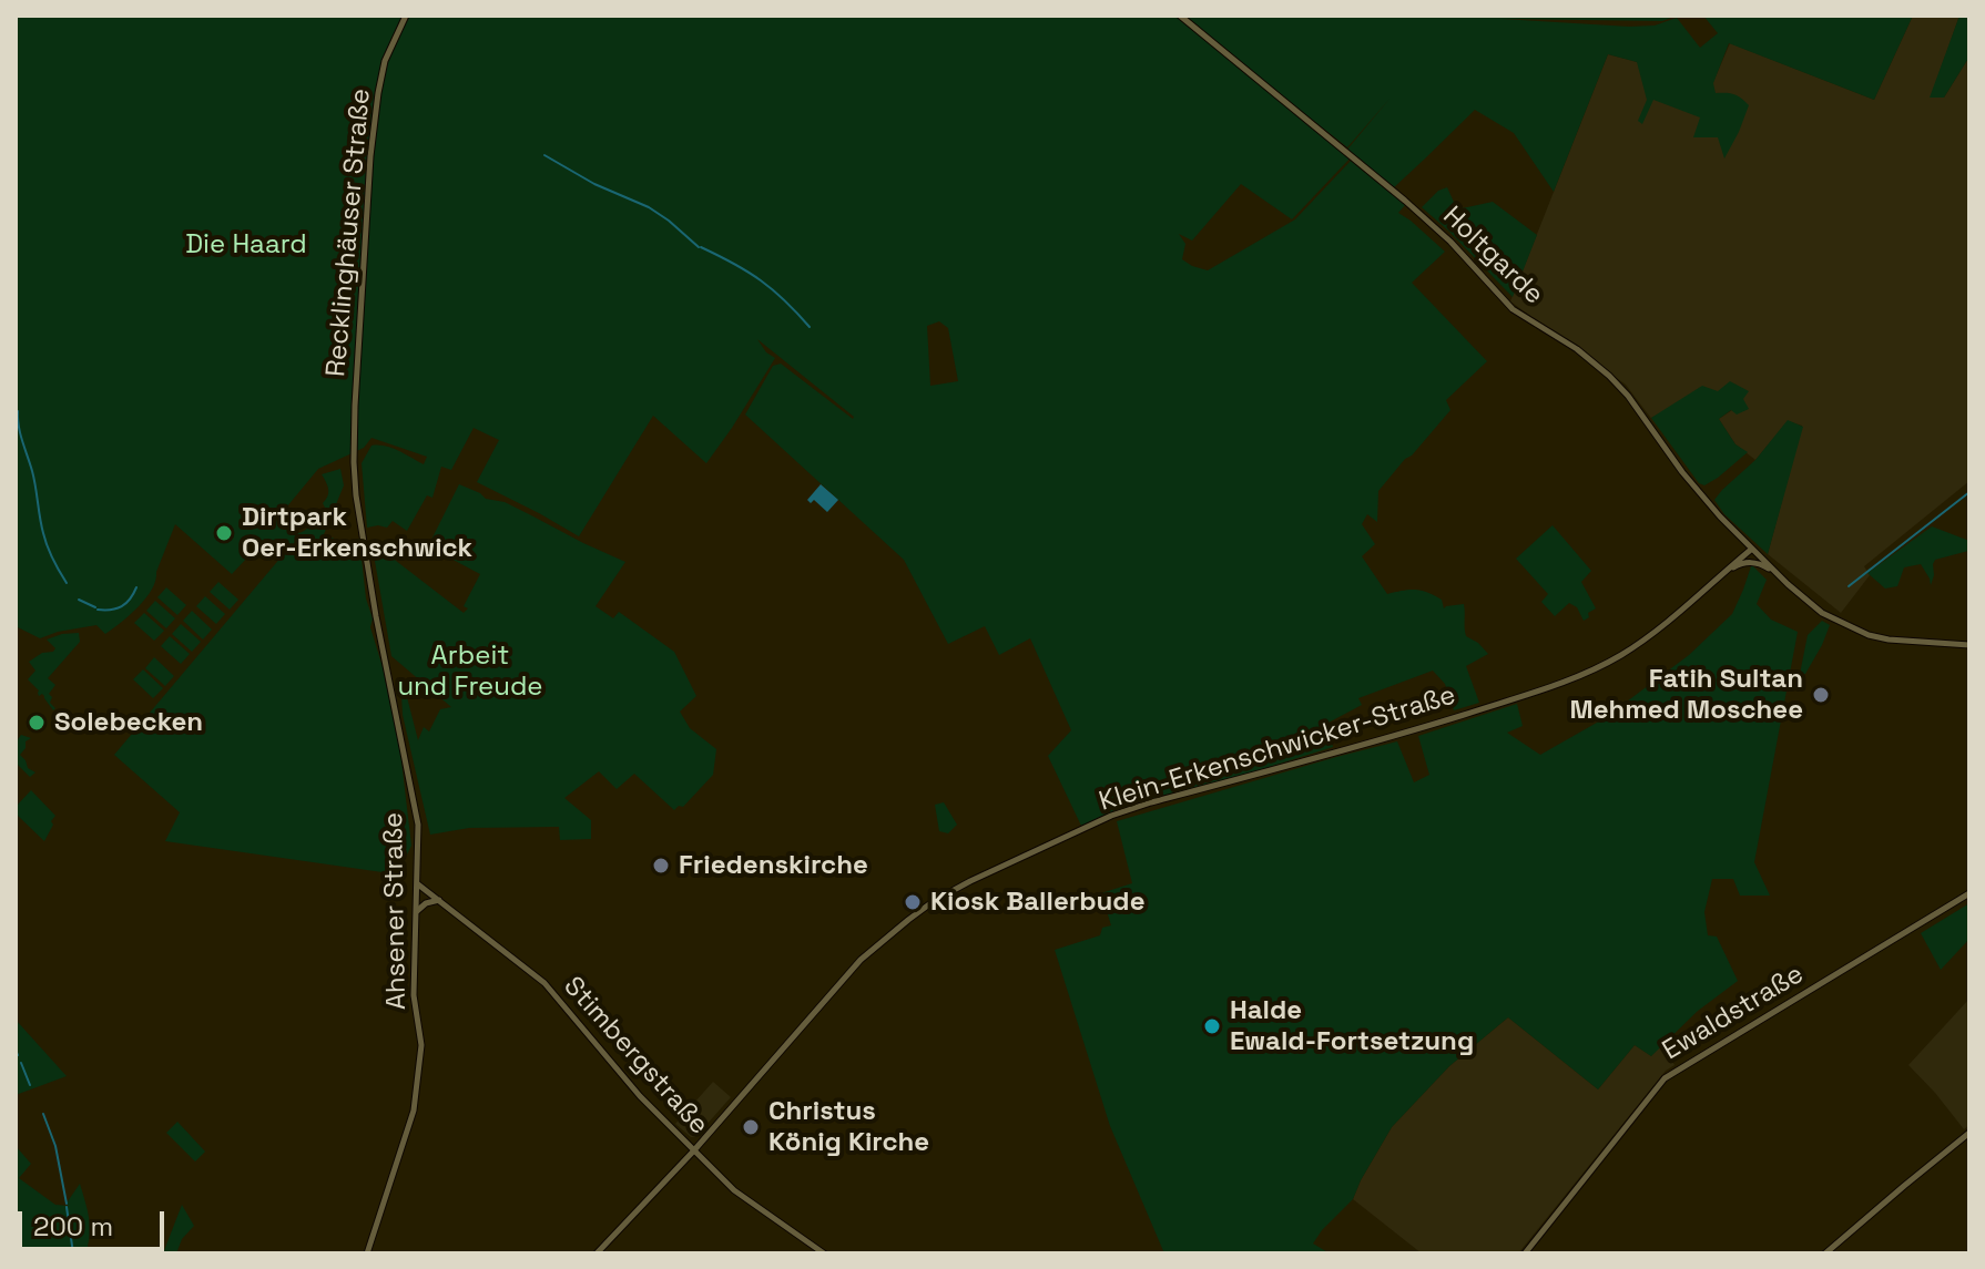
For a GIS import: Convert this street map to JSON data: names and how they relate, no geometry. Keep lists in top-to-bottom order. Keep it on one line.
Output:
{"streets":{"street":["Recklinghäuser Straße","Holtgarde","Klein-Erkenschwicker-Straße","Ahsener Straße","Ewaldstraße","Stimbergstraße"]},"crossings":[["Recklinghäuser Straße","Ahsener Straße"],["Holtgarde","Klein-Erkenschwicker-Straße"],["Klein-Erkenschwicker-Straße","Stimbergstraße"],["Ahsener Straße","Stimbergstraße"]],"parks":["Die Haard","Arbeit und Freude"],"places":["Dirtpark Oer-Erkenschwick","Fatih Sultan Mehmed Moschee","Solebecken","Friedenskirche","Kiosk Ballerbude","Halde Ewald-Fortsetzung","Christus König Kirche"],"scale_bar":"200 m"}
